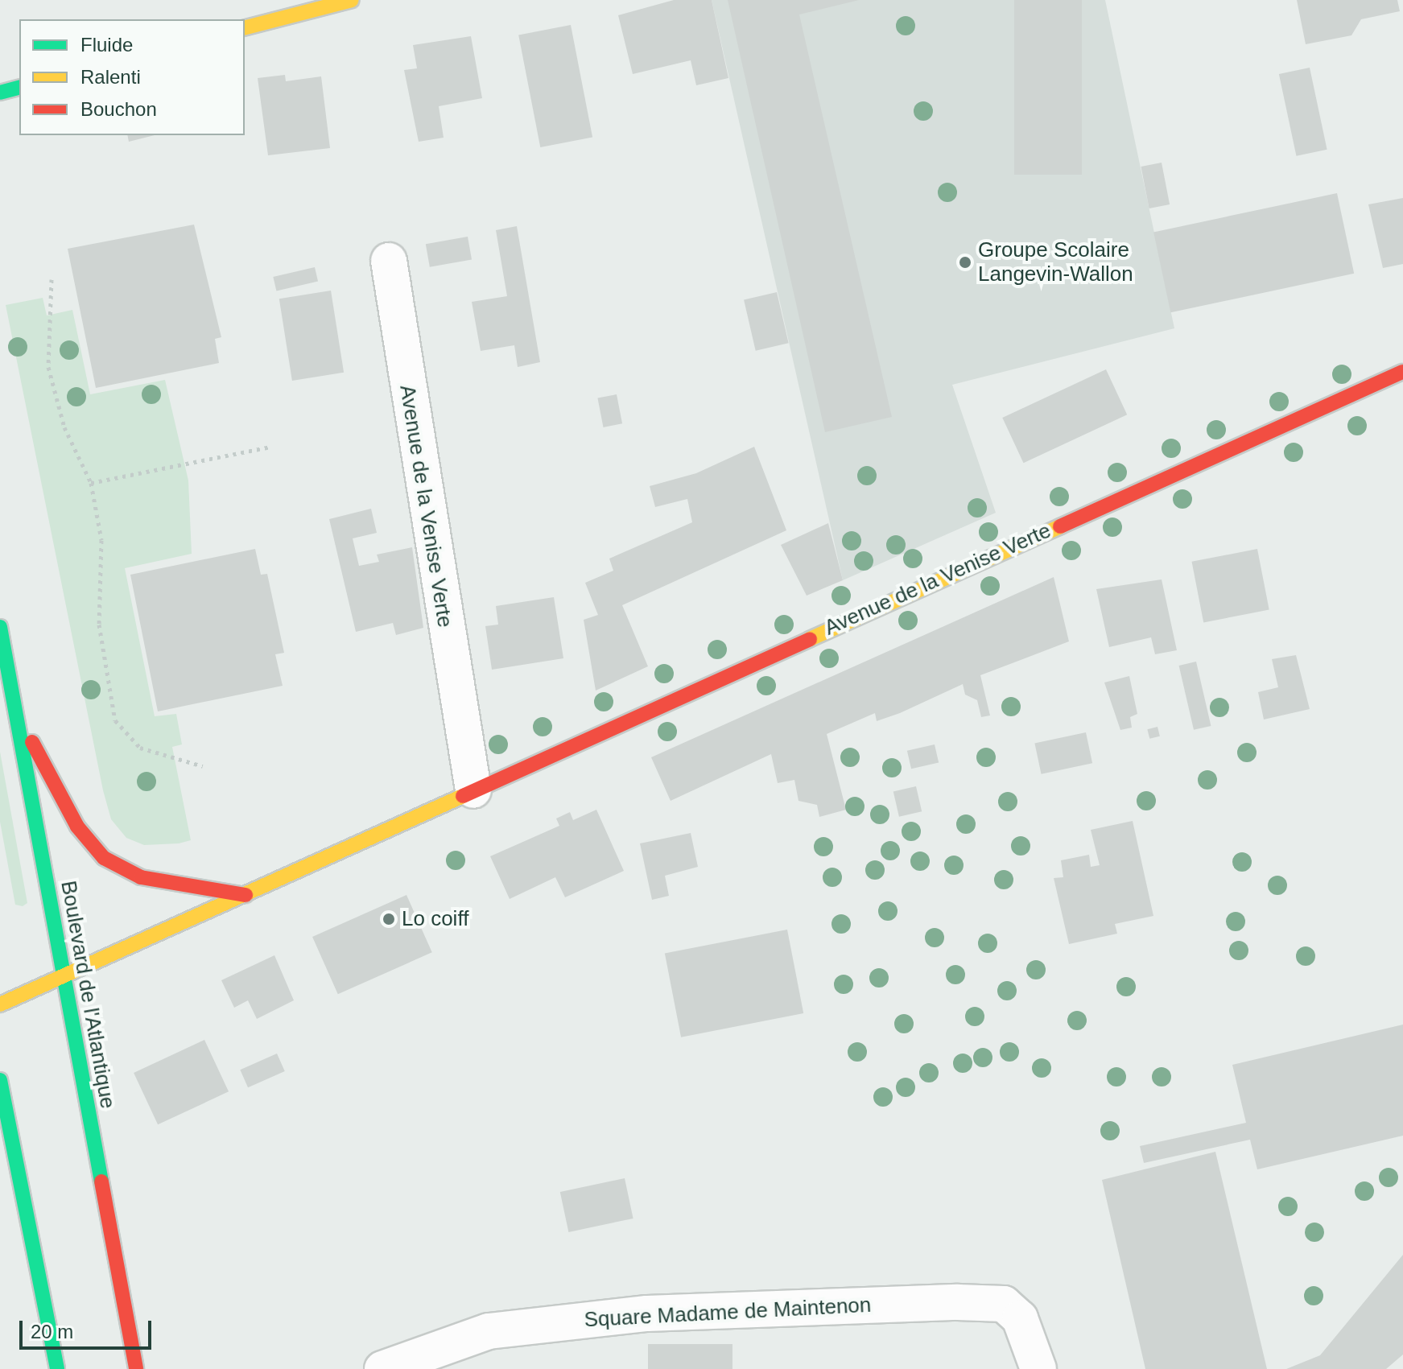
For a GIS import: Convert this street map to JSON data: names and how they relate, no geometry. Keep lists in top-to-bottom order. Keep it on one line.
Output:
{"streets":{"street":["Avenue de la Venise Verte","Boulevard de l'Atlantique","Square Madame de Maintenon"]},"crossings":[["Avenue de la Venise Verte","Boulevard de l'Atlantique"]],"places":["Groupe Scolaire Langevin-Wallon","Lo coiff"],"legend":["Fluide","Ralenti","Bouchon"],"scale_bar":"20 m"}
